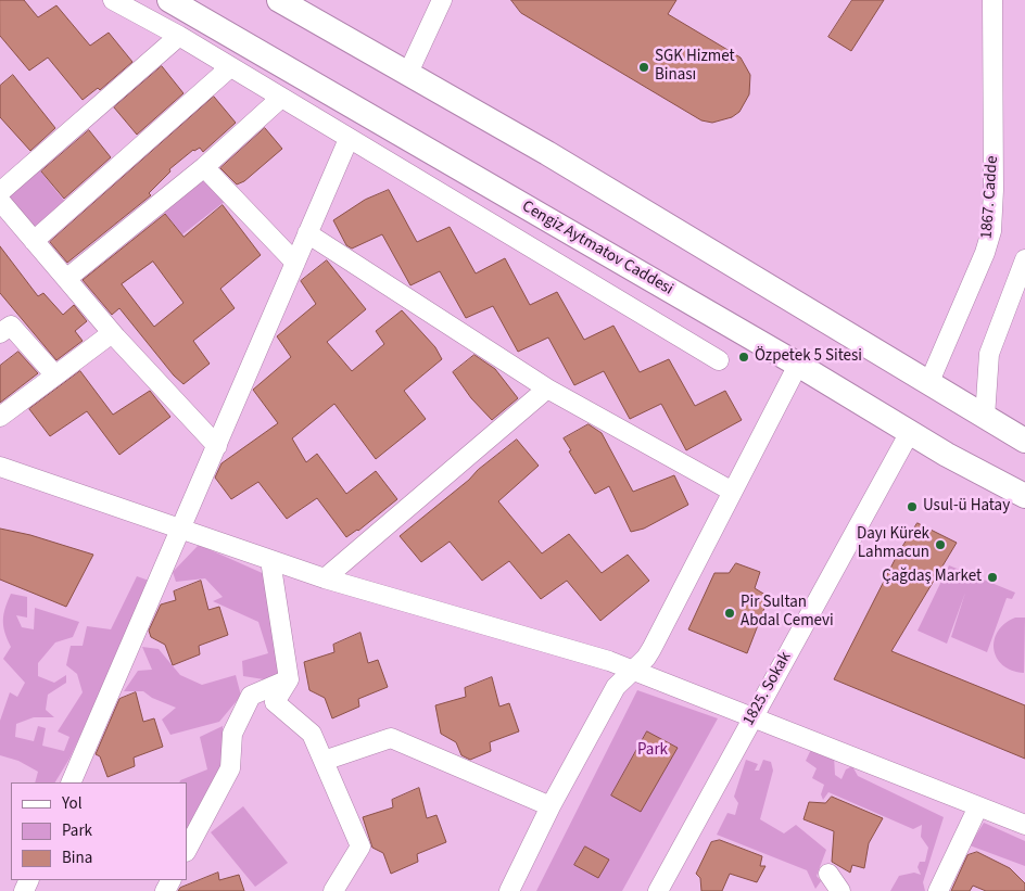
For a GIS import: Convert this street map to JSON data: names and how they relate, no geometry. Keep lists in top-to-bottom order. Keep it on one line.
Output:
{"streets":{"main road":["Cengiz Aytmatov Caddesi"],"street":["1867. Cadde","1825. Sokak"]},"crossings":[["Cengiz Aytmatov Caddesi","1825. Sokak"]],"parks":["Park"],"places":["SGK Hizmet Binası","Özpetek 5 Sitesi","Usul-ü Hatay","Dayı Kürek Lahmacun","Çağdaş Market","Pir Sultan Abdal Cemevi"],"legend":["Yol","Park","Bina"]}
